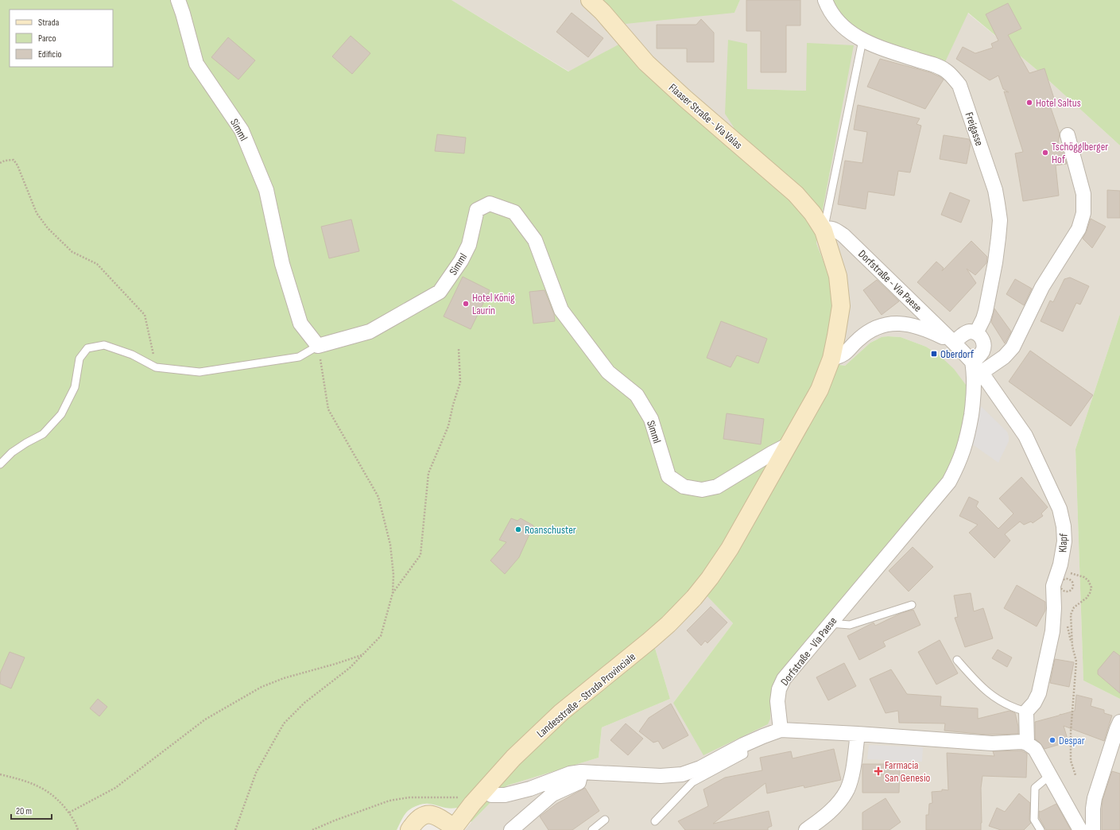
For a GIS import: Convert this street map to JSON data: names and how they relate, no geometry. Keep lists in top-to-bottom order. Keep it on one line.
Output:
{"streets":{"main road":["Flaaser Straße - Via Valas","Landesstraße - Strada Provinciale"],"street":["Freigasse","Simml","Dorfstraße - Via Paese","Klapf"]},"crossings":[["Flaaser Straße - Via Valas","Simml"],["Flaaser Straße - Via Valas","Dorfstraße - Via Paese"],["Flaaser Straße - Via Valas","Landesstraße - Strada Provinciale"],["Simml","Landesstraße - Strada Provinciale"],["Dorfstraße - Via Paese","Klapf"]],"places":{"other":["Hotel Saltus","Tschögglberger Hof","Hotel König Laurin","Roanschuster","Despar"],"transit":["Oberdorf"],"health":["Farmacia San Genesio"]},"legend":["Strada","Parco","Edificio"],"scale_bar":"20 m"}
